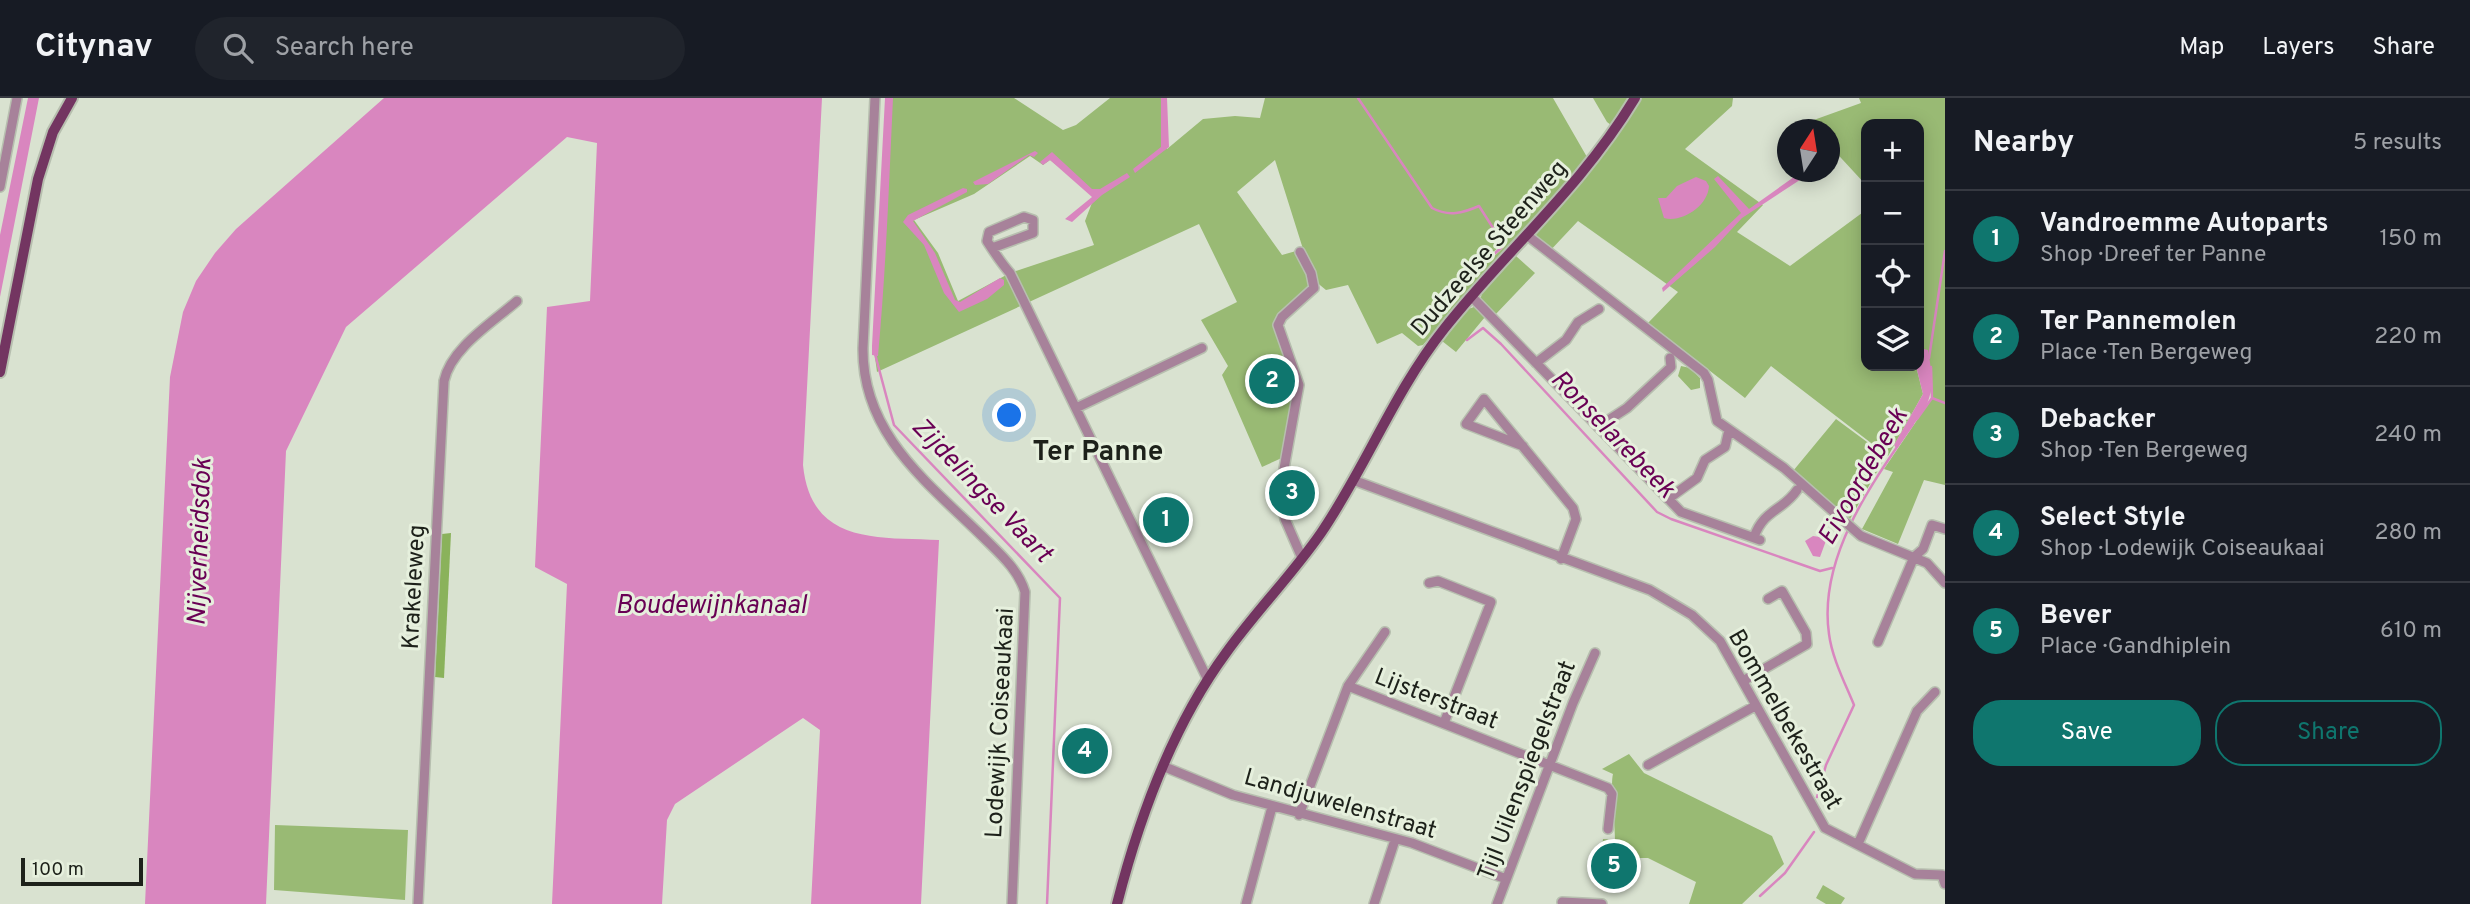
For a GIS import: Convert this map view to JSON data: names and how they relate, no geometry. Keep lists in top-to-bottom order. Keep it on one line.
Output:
{"streets":{"main road":["Dudzeelse Steenweg"],"street":["Krakeleweg","Lijsterstraat","Bommelbekestraat","Lodewijk Coiseaukaai","Tijl Uilenspiegelstraat","Landjuwelenstraat"]},"crossings":[["Dudzeelse Steenweg","Bommelbekestraat"],["Dudzeelse Steenweg","Landjuwelenstraat"],["Lijsterstraat","Tijl Uilenspiegelstraat"],["Tijl Uilenspiegelstraat","Landjuwelenstraat"]],"districts":["Ter Panne"],"water":["Ronselarebeek","Eivoordebeek","Zijdelingse Vaart","Nijverheidsdok","Boudewijnkanaal"],"scale_bar":"100 m","north":"top","page":{"header":"Citynav","search":"Search here","nav":["Map","Layers","Share"],"heading":["Nearby","5 results"],"map_buttons":["+","−"],"list":[{"mark":"1","name":"Vandroemme Autoparts","note":"Shop · Dreef ter Panne","value":"150 m"},{"mark":"2","name":"Ter Pannemolen","note":"Place · Ten Bergeweg","value":"220 m"},{"mark":"3","name":"Debacker","note":"Shop · Ten Bergeweg","value":"240 m"},{"mark":"4","name":"Select Style","note":"Shop · Lodewijk Coiseaukaai","value":"280 m"},{"mark":"5","name":"Bever","note":"Place · Gandhiplein","value":"610 m"}],"pins":["2","3","1","4","5"],"buttons":["Save","Share"],"scale":"100 m"}}
